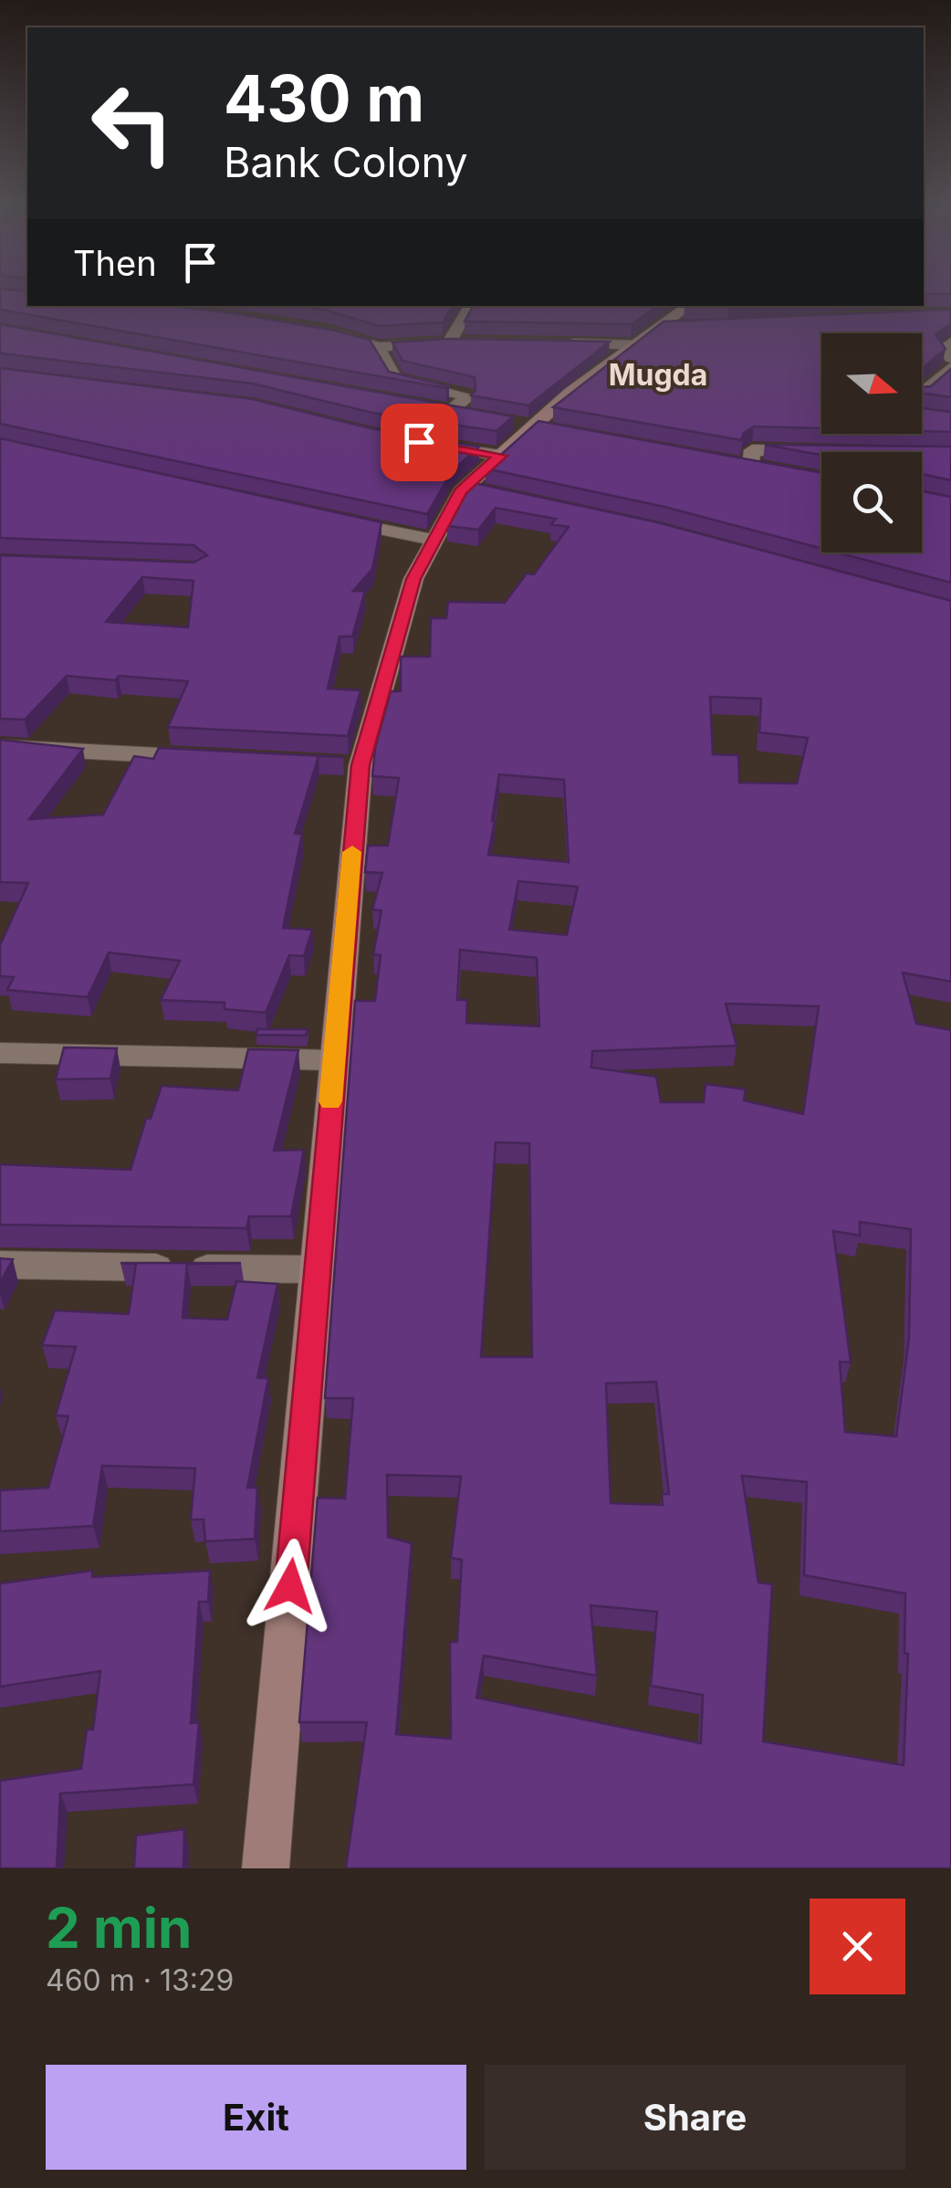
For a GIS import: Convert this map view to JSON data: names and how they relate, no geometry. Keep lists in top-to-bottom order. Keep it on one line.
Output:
{"districts":["Mugda"],"north":"right","page":{"turn":["430 m","Bank Colony"],"then":"Then","heading":["2 min","460 m · 13:29"],"buttons":["Exit","Share"]}}
